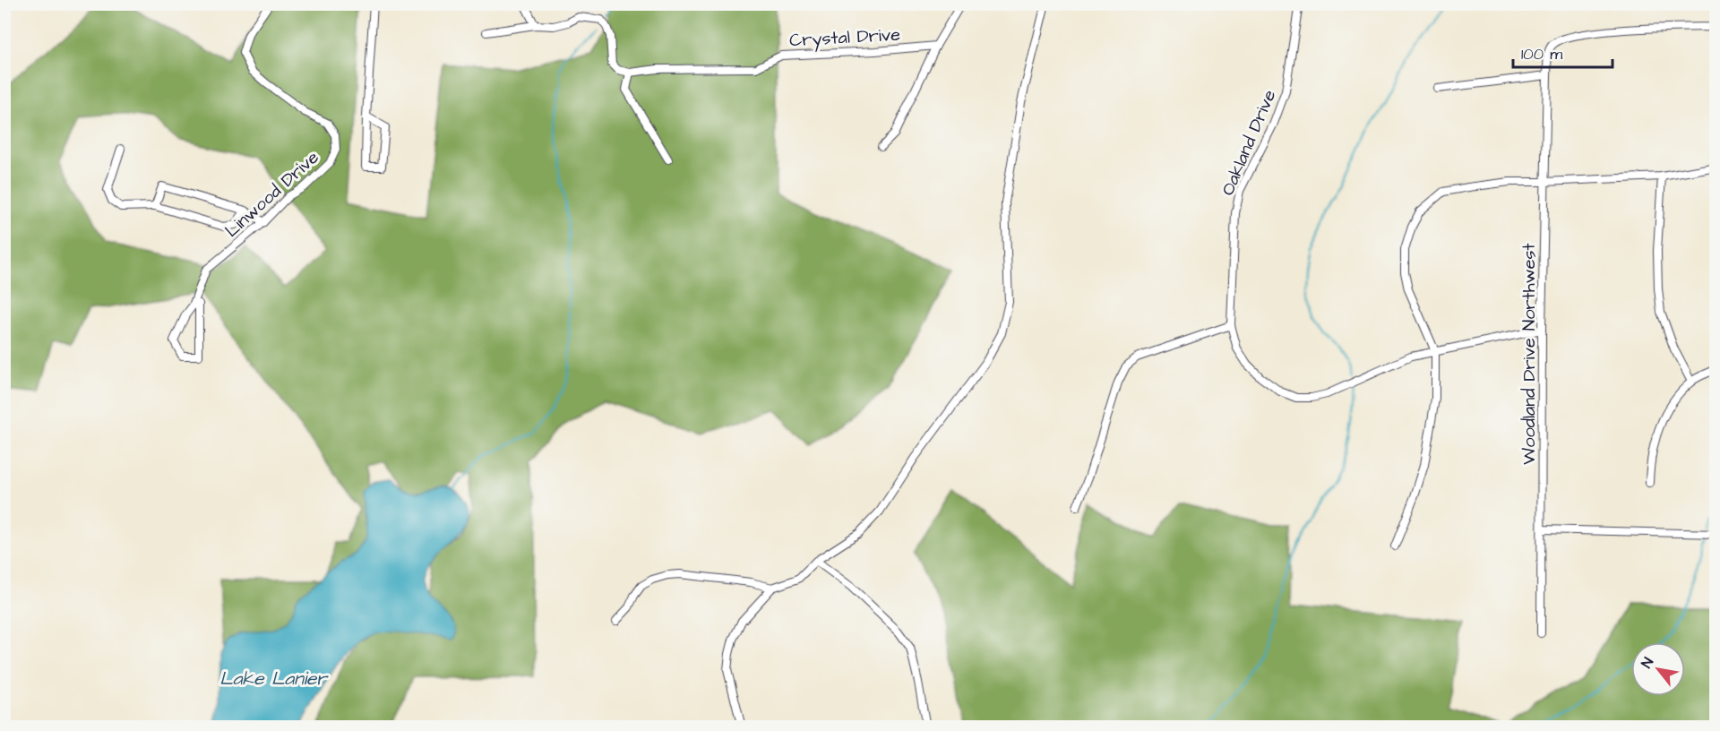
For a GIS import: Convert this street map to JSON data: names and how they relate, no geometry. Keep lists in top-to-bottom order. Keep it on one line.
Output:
{"streets":{"street":["Crystal Drive","Oakland Drive","Linwood Drive","Woodland Drive Northwest"]},"crossings":[["Oakland Drive","Woodland Drive Northwest"]],"water":["Lake Lanier"],"scale_bar":"100 m","north":"top left"}
